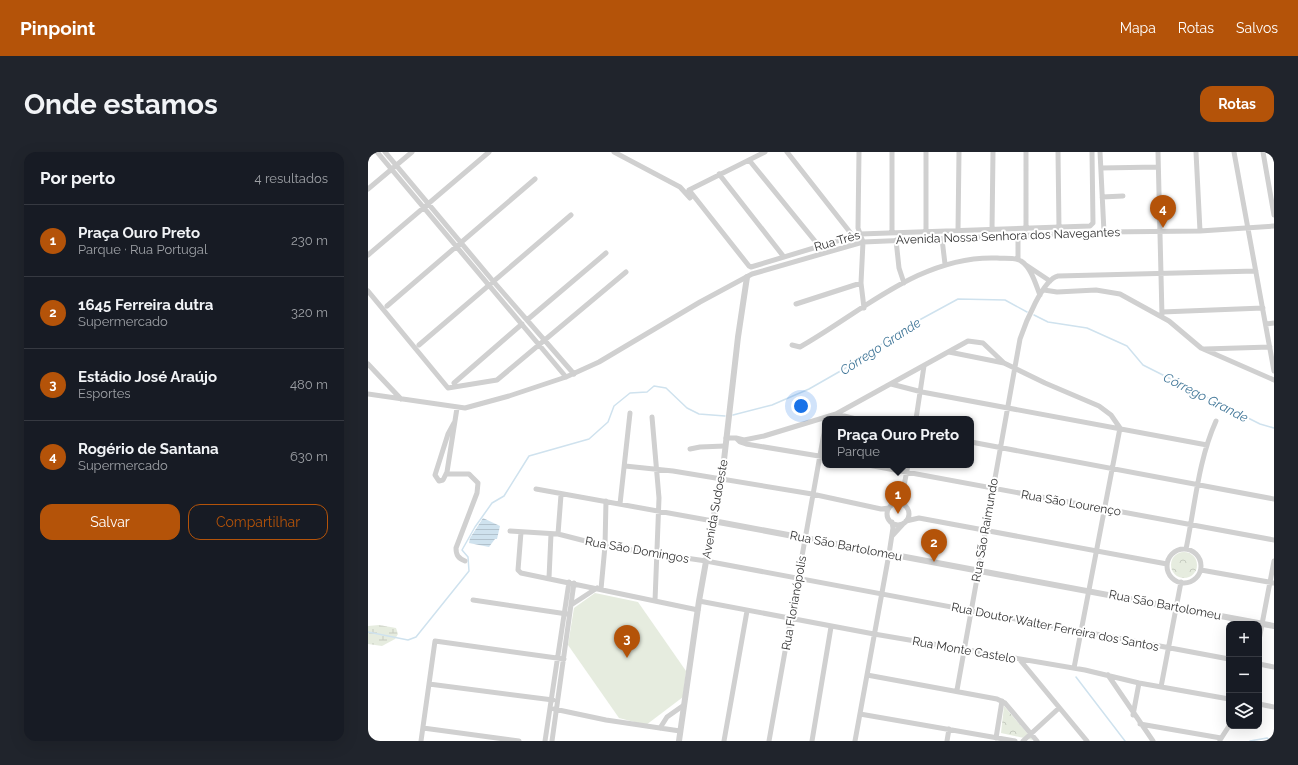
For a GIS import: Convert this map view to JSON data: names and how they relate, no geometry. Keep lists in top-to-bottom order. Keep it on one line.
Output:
{"streets":{"street":["Avenida Nossa Senhora dos Navegantes","Rua Três","Rua São Lourenço","Avenida Sudoeste","Rua São Raimundo","Rua São Bartolomeu","Rua São Domingos","Rua Florianópolis","Rua Doutor Walter Ferreira dos Santos","Rua Monte Castelo"]},"crossings":[["Avenida Nossa Senhora dos Navegantes","Avenida Sudoeste"],["Rua São Lourenço","Rua São Raimundo"],["Avenida Sudoeste","Rua São Bartolomeu"],["Avenida Sudoeste","Rua São Domingos"],["Avenida Sudoeste","Rua Monte Castelo"],["Rua São Raimundo","Rua São Bartolomeu"],["Rua São Raimundo","Rua Doutor Walter Ferreira dos Santos"],["Rua São Raimundo","Rua Monte Castelo"],["Rua São Bartolomeu","Rua Florianópolis"],["Rua São Domingos","Rua Florianópolis"],["Rua São Domingos","Rua Doutor Walter Ferreira dos Santos"],["Rua Florianópolis","Rua Monte Castelo"]],"water":["Córrego Grande"],"page":{"header":"Pinpoint","nav":["Mapa","Rotas","Salvos"],"buttons":["Rotas",["Salvar","Compartilhar"]],"title":"Onde estamos","heading":["Por perto","4 resultados"],"pins":["4","1","2","3"],"list":[{"mark":"1","name":"Praça Ouro Preto","note":"Parque · Rua Portugal","value":"230 m"},{"mark":"2","name":"1645 Ferreira dutra","note":"Supermercado","value":"320 m"},{"mark":"3","name":"Estádio José Araújo","note":"Esportes","value":"480 m"},{"mark":"4","name":"Rogério de Santana","note":"Supermercado","value":"630 m"}],"popup":["Praça Ouro Preto","Parque"],"map_buttons":["+","−"]}}
